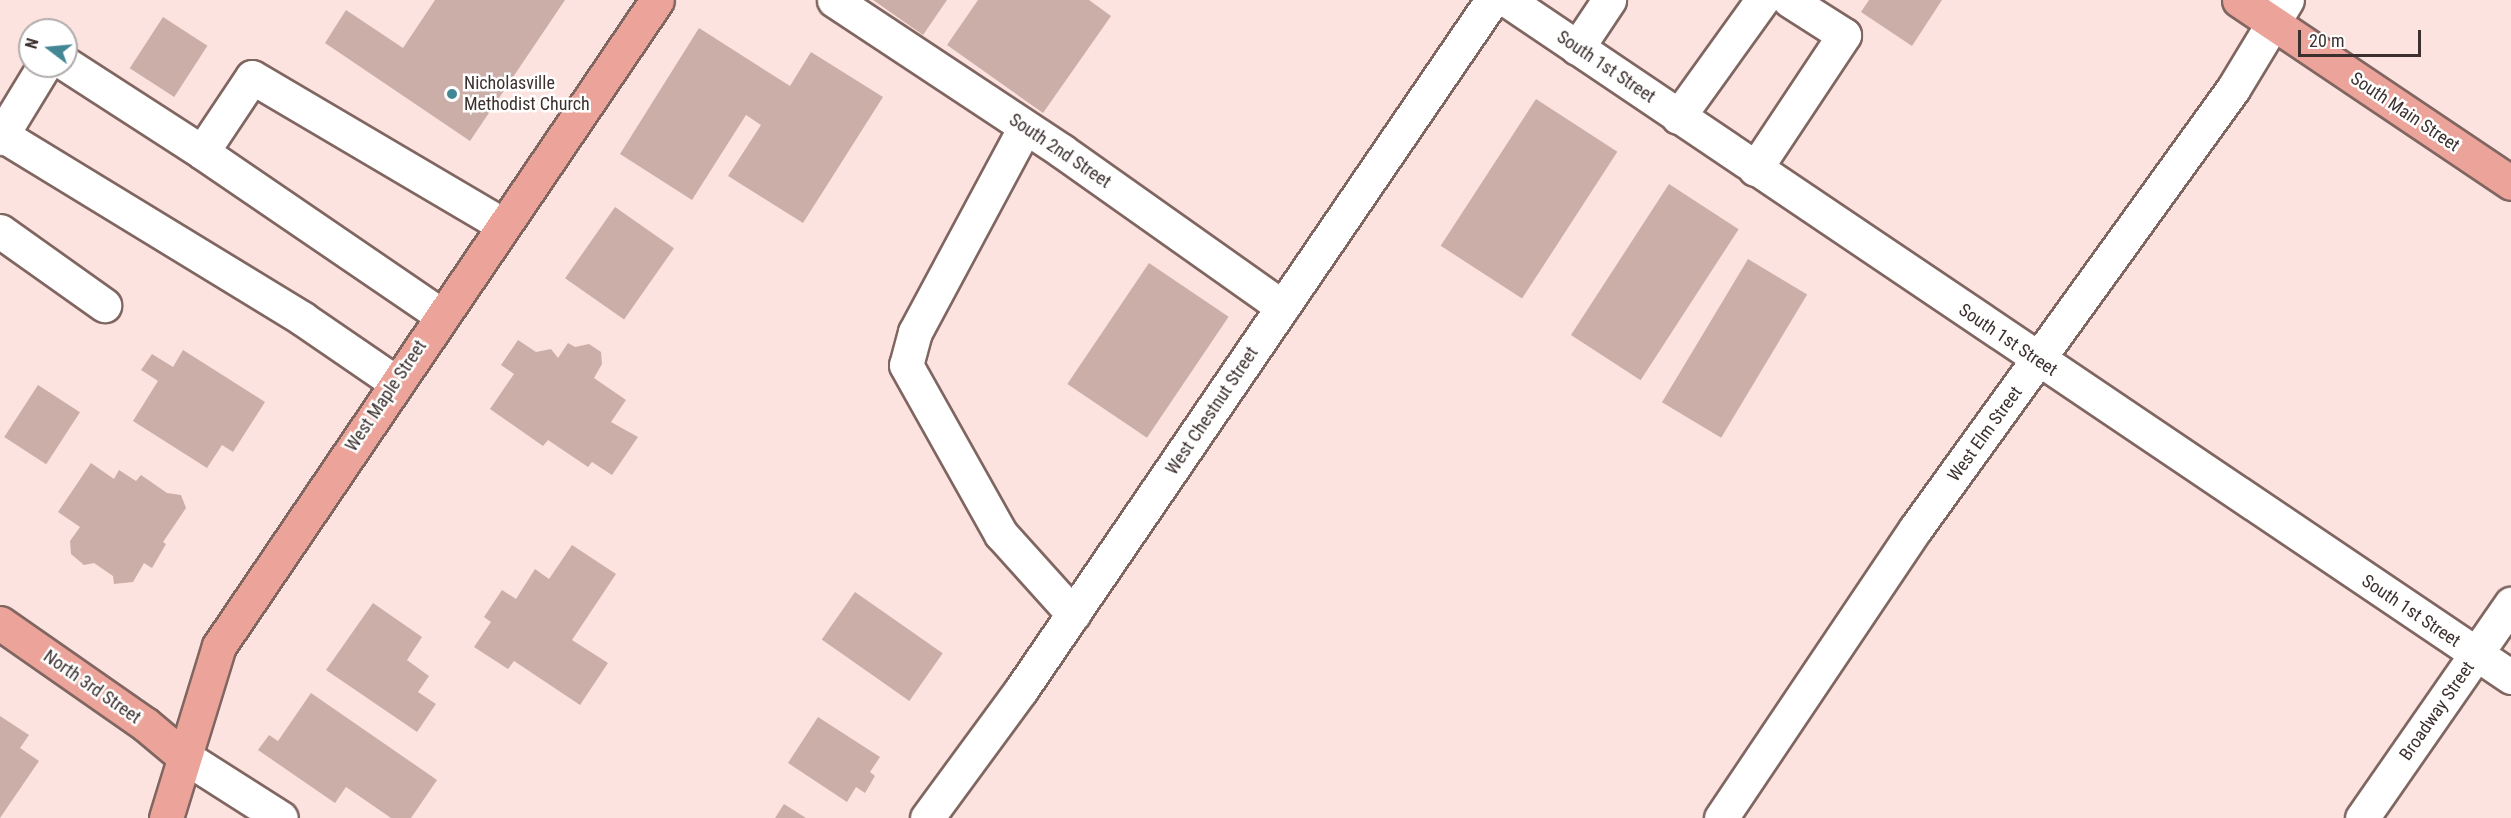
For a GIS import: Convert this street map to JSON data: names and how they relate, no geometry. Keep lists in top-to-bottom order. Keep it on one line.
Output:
{"streets":{"main road":["South Main Street","West Maple Street","North 3rd Street"],"street":["South 1st Street","South 2nd Street","West Chestnut Street","West Elm Street","Broadway Street"]},"crossings":[["South 1st Street","West Elm Street"],["South 1st Street","Broadway Street"],["South Main Street","West Elm Street"],["South 2nd Street","West Chestnut Street"],["West Maple Street","North 3rd Street"]],"places":["Nicholasville Methodist Church"],"scale_bar":"20 m","north":"left"}
